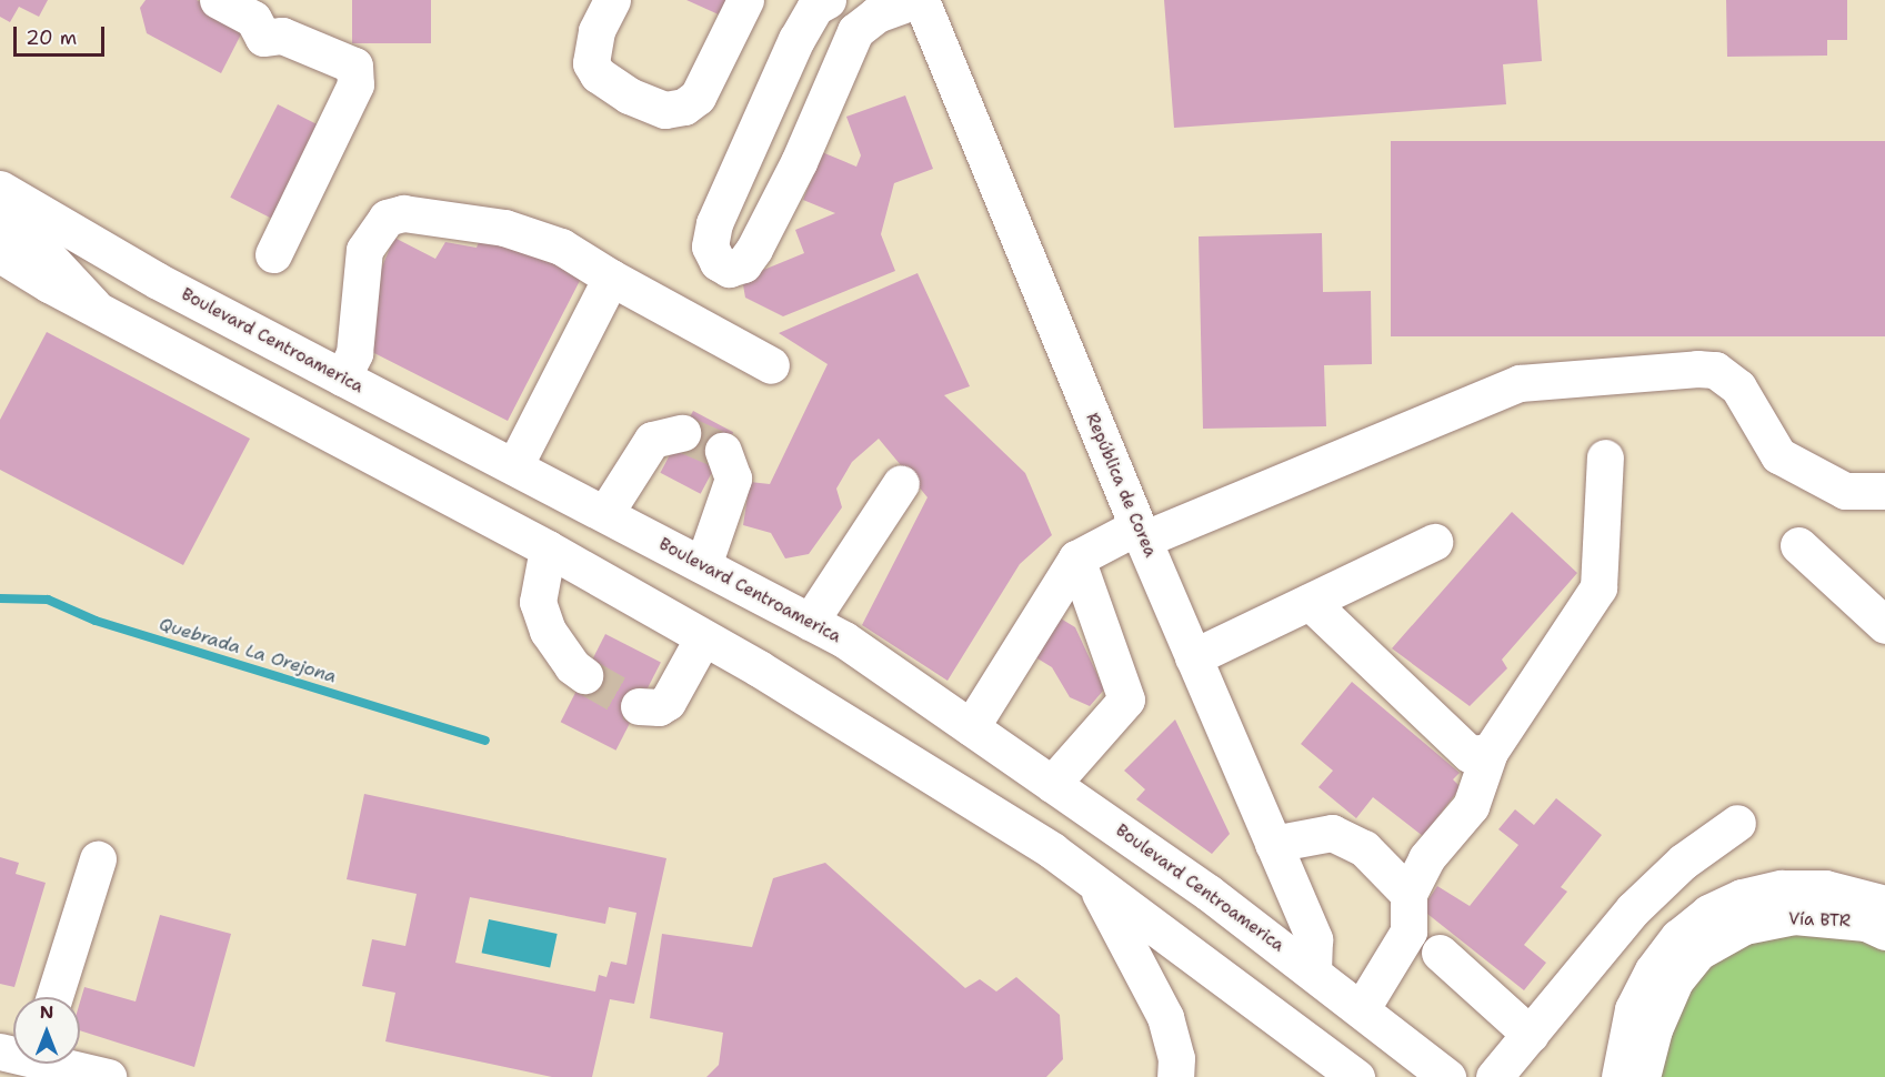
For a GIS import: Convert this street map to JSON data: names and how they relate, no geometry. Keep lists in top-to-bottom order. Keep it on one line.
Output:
{"streets":{"main road":["Boulevard Centroamerica","República de Corea","Vía BTR"]},"crossings":[["Boulevard Centroamerica","República de Corea"]],"water":["Quebrada La Orejona"],"scale_bar":"20 m","north":"top"}
